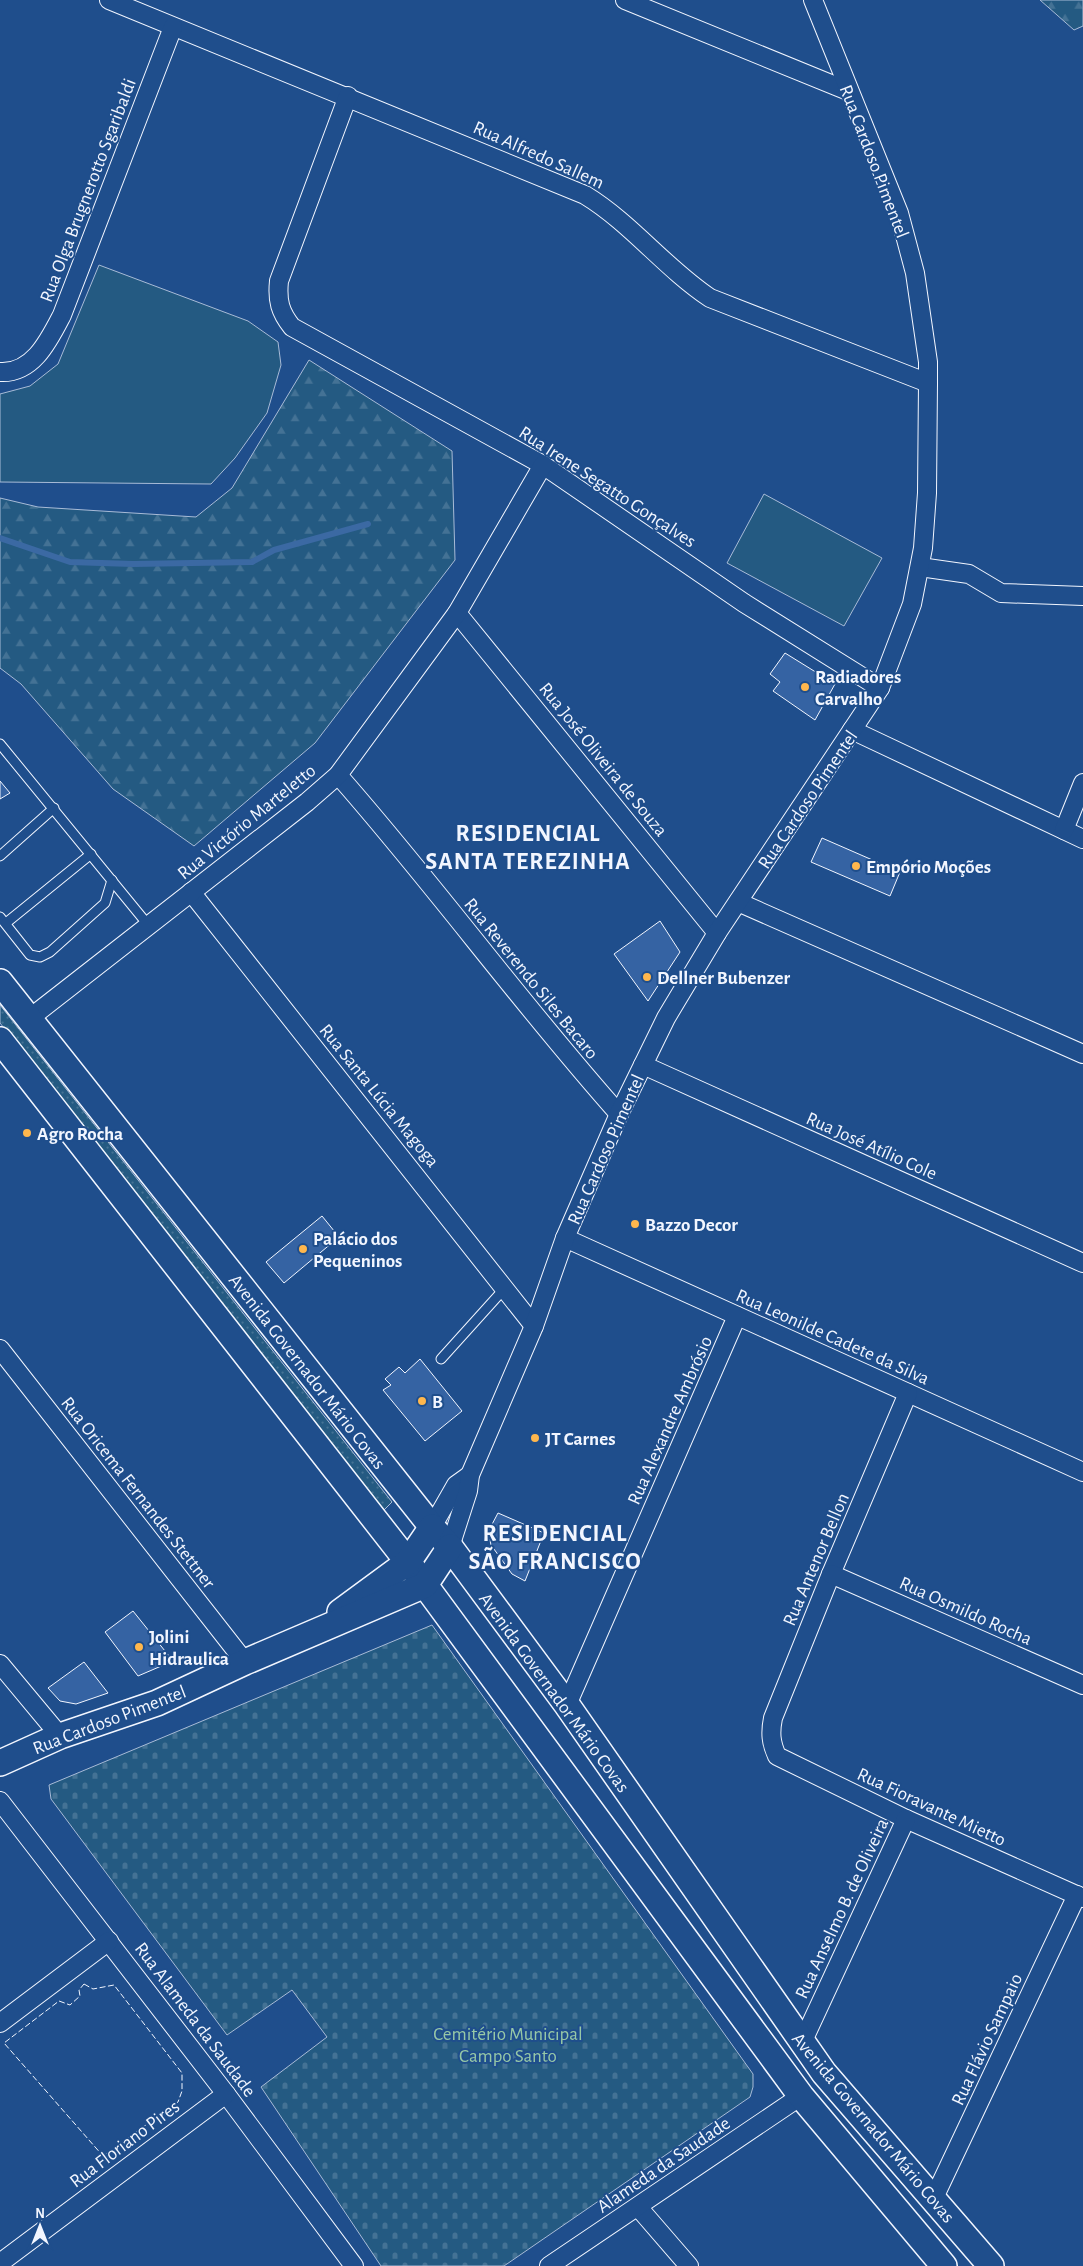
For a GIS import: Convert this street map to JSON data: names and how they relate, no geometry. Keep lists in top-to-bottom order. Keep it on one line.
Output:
{"streets":{"main road":["Rua Cardoso Pimentel","Avenida Governador Mário Covas"],"street":["Rua Alfredo Sallem","Rua Olga Brugnerotto Sgaribaldi","Rua Irene Segatto Gonçalves","Rua José Oliveira de Souza","Rua Victório Marteletto","Rua Reverendo Siles Bacaro","Rua Santa Lúcia Magoga","Rua José Atílio Cole","Rua Leonilde Cadete da Silva","Rua Alexandre Ambrósio","Rua Oricema Fernandes Stettner","Rua Antenor Bellon","Rua Osmildo Rocha","Rua Fioravante Mietto","Rua Anselmo B. de Oliveira","Rua Alameda da Saudade","Rua Flávio Sampaio","Rua Floriano Pires","Alameda da Saudade"]},"crossings":[["Rua Alfredo Sallem","Rua Cardoso Pimentel"],["Rua Alfredo Sallem","Rua Olga Brugnerotto Sgaribaldi"],["Rua Alfredo Sallem","Rua Irene Segatto Gonçalves"],["Rua Cardoso Pimentel","Rua Irene Segatto Gonçalves"],["Rua Cardoso Pimentel","Rua José Oliveira de Souza"],["Rua Cardoso Pimentel","Rua Reverendo Siles Bacaro"],["Rua Cardoso Pimentel","Rua Santa Lúcia Magoga"],["Rua Cardoso Pimentel","Rua José Atílio Cole"],["Rua Cardoso Pimentel","Rua Leonilde Cadete da Silva"],["Rua Cardoso Pimentel","Avenida Governador Mário Covas"],["Rua Cardoso Pimentel","Rua Oricema Fernandes Stettner"],["Rua Irene Segatto Gonçalves","Rua Victório Marteletto"],["Rua José Oliveira de Souza","Rua Victório Marteletto"],["Rua Victório Marteletto","Rua Reverendo Siles Bacaro"],["Rua Victório Marteletto","Rua Santa Lúcia Magoga"],["Rua Victório Marteletto","Avenida Governador Mário Covas"],["Rua Leonilde Cadete da Silva","Rua Alexandre Ambrósio"],["Rua Leonilde Cadete da Silva","Rua Antenor Bellon"],["Avenida Governador Mário Covas","Rua Alexandre Ambrósio"],["Avenida Governador Mário Covas","Rua Anselmo B. de Oliveira"],["Avenida Governador Mário Covas","Rua Flávio Sampaio"],["Avenida Governador Mário Covas","Alameda da Saudade"],["Rua Antenor Bellon","Rua Osmildo Rocha"],["Rua Antenor Bellon","Rua Fioravante Mietto"],["Rua Fioravante Mietto","Rua Anselmo B. de Oliveira"],["Rua Fioravante Mietto","Rua Flávio Sampaio"],["Rua Alameda da Saudade","Rua Floriano Pires"]],"districts":["RESIDENCIAL SANTA TEREZINHA","RESIDENCIAL SÃO FRANCISCO"],"parks":["Cemitério Municipal Campo Santo"],"places":["Radiadores Carvalho","Empório Moções","Dellner Bubenzer","Agro Rocha","Bazzo Decor","Palácio dos Pequeninos","B","JT Carnes","Jolini Hidraulica"],"north":"top"}
